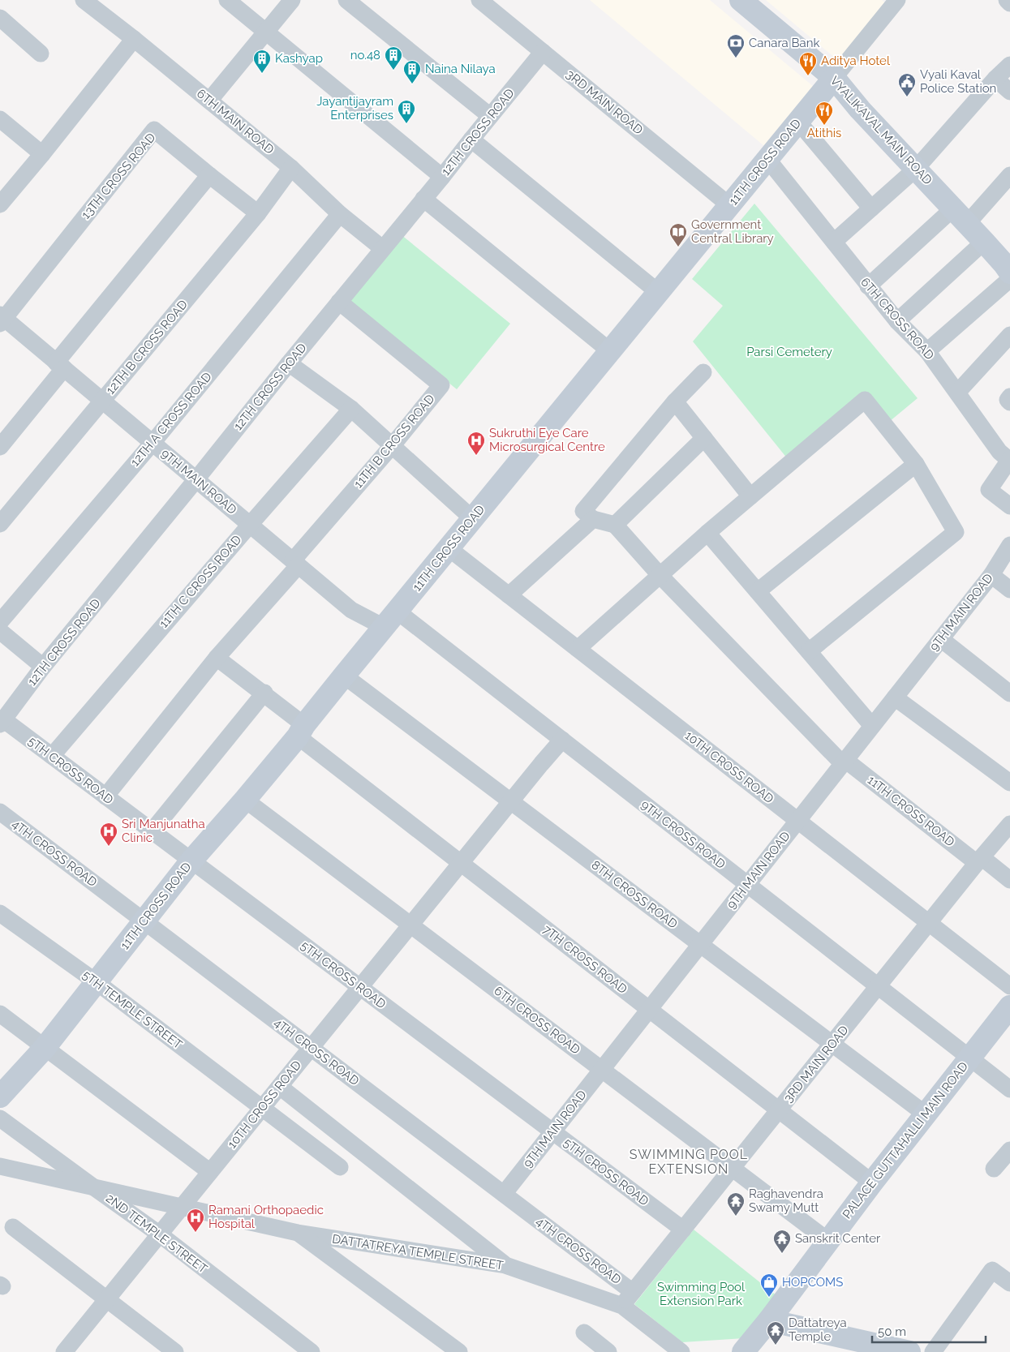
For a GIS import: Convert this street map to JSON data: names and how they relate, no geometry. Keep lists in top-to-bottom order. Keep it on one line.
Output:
{"streets":{"street":["3RD MAIN ROAD","6TH MAIN ROAD","VYALIKAVAL MAIN ROAD","12TH CROSS ROAD","11TH CROSS ROAD","13TH CROSS ROAD","6TH CROSS ROAD","12TH B CROSS ROAD","12TH A CROSS ROAD","11TH B CROSS ROAD","9TH MAIN ROAD","11TH C CROSS ROAD","10TH CROSS ROAD","5TH CROSS ROAD","9TH CROSS ROAD","4TH CROSS ROAD","8TH CROSS ROAD","7TH CROSS ROAD","5TH TEMPLE STREET","PALACE GUTTAHALLI MAIN ROAD","2ND TEMPLE STREET","DATTATREYA TEMPLE STREET"]},"crossings":[["3RD MAIN ROAD","12TH CROSS ROAD"],["3RD MAIN ROAD","11TH CROSS ROAD"],["3RD MAIN ROAD","6TH CROSS ROAD"],["3RD MAIN ROAD","10TH CROSS ROAD"],["3RD MAIN ROAD","5TH CROSS ROAD"],["3RD MAIN ROAD","9TH CROSS ROAD"],["3RD MAIN ROAD","4TH CROSS ROAD"],["3RD MAIN ROAD","8TH CROSS ROAD"],["3RD MAIN ROAD","7TH CROSS ROAD"],["3RD MAIN ROAD","DATTATREYA TEMPLE STREET"],["6TH MAIN ROAD","12TH CROSS ROAD"],["6TH MAIN ROAD","12TH B CROSS ROAD"],["6TH MAIN ROAD","12TH A CROSS ROAD"],["VYALIKAVAL MAIN ROAD","11TH CROSS ROAD"],["12TH CROSS ROAD","11TH B CROSS ROAD"],["12TH CROSS ROAD","9TH MAIN ROAD"],["12TH CROSS ROAD","5TH CROSS ROAD"],["11TH CROSS ROAD","6TH CROSS ROAD"],["11TH CROSS ROAD","9TH MAIN ROAD"],["11TH CROSS ROAD","10TH CROSS ROAD"],["11TH CROSS ROAD","5TH CROSS ROAD"],["11TH CROSS ROAD","9TH CROSS ROAD"],["11TH CROSS ROAD","4TH CROSS ROAD"],["11TH CROSS ROAD","8TH CROSS ROAD"],["11TH CROSS ROAD","7TH CROSS ROAD"],["11TH CROSS ROAD","5TH TEMPLE STREET"],["13TH CROSS ROAD","12TH B CROSS ROAD"],["13TH CROSS ROAD","9TH MAIN ROAD"],["6TH CROSS ROAD","9TH MAIN ROAD"],["6TH CROSS ROAD","10TH CROSS ROAD"],["6TH CROSS ROAD","PALACE GUTTAHALLI MAIN ROAD"],["12TH B CROSS ROAD","9TH MAIN ROAD"],["12TH A CROSS ROAD","9TH MAIN ROAD"],["11TH B CROSS ROAD","9TH MAIN ROAD"],["11TH B CROSS ROAD","5TH CROSS ROAD"],["11TH B CROSS ROAD","7TH CROSS ROAD"],["9TH MAIN ROAD","11TH C CROSS ROAD"],["9TH MAIN ROAD","10TH CROSS ROAD"],["9TH MAIN ROAD","5TH CROSS ROAD"],["9TH MAIN ROAD","9TH CROSS ROAD"],["9TH MAIN ROAD","4TH CROSS ROAD"],["9TH MAIN ROAD","8TH CROSS ROAD"],["9TH MAIN ROAD","7TH CROSS ROAD"],["11TH C CROSS ROAD","5TH CROSS ROAD"],["10TH CROSS ROAD","5TH CROSS ROAD"],["10TH CROSS ROAD","9TH CROSS ROAD"],["10TH CROSS ROAD","4TH CROSS ROAD"],["10TH CROSS ROAD","8TH CROSS ROAD"],["10TH CROSS ROAD","7TH CROSS ROAD"],["10TH CROSS ROAD","5TH TEMPLE STREET"],["10TH CROSS ROAD","2ND TEMPLE STREET"],["10TH CROSS ROAD","DATTATREYA TEMPLE STREET"],["9TH CROSS ROAD","PALACE GUTTAHALLI MAIN ROAD"],["8TH CROSS ROAD","PALACE GUTTAHALLI MAIN ROAD"],["7TH CROSS ROAD","PALACE GUTTAHALLI MAIN ROAD"],["2ND TEMPLE STREET","DATTATREYA TEMPLE STREET"]],"districts":["SWIMMING POOL EXTENSION"],"parks":["Parsi Cemetery","Swimming Pool Extension Park"],"places":{"bank":["Canara Bank"],"building":["no.48","Kashyap","Naina Nilaya","Jayantijayram Enterprises"],"restaurant":["Aditya Hotel","Atithis"],"public building":["Vyali Kaval Police Station"],"library":["Government Central Library"],"hospital":["Sukruthi Eye Care Microsurgical Centre","Sri Manjunatha Clinic","Ramani Orthopaedic Hospital"],"temple":["Raghavendra Swamy Mutt","Sanskrit Center","Dattatreya Temple"],"shop":["HOPCOMS"]},"scale_bar":"50 m"}
